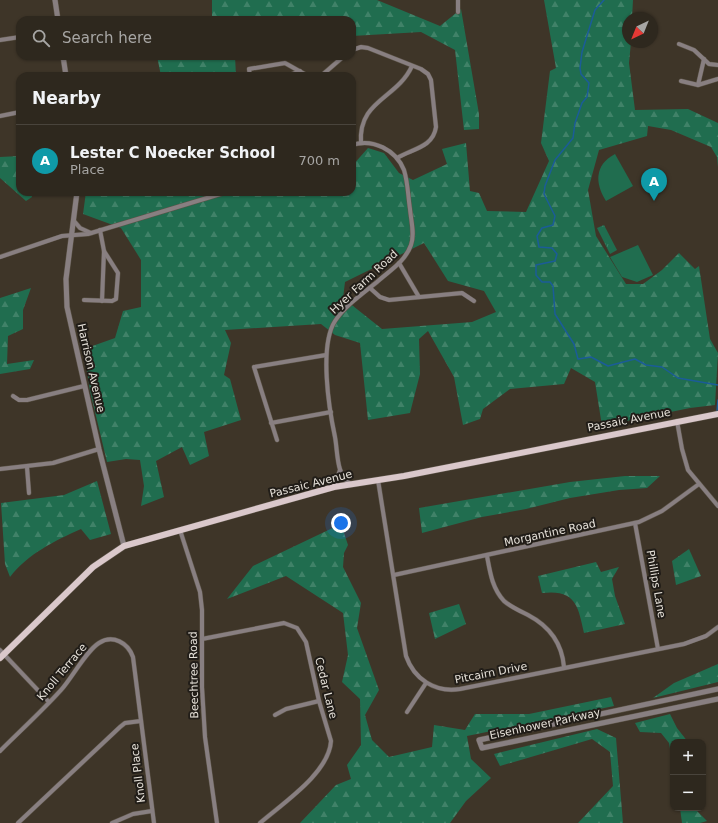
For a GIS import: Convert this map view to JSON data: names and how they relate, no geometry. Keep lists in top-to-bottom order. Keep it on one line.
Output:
{"streets":{"main road":["Passaic Avenue"],"street":["Hyer Farm Road","Harrison Avenue","Morgantine Road","Phillips Lane","Knoll Terrace","Pitcairn Drive","Beechtree Road","Cedar Lane","Eisenhower Parkway","Knoll Place"]},"crossings":[["Hyer Farm Road","Passaic Avenue"],["Harrison Avenue","Passaic Avenue"],["Passaic Avenue","Pitcairn Drive"],["Passaic Avenue","Beechtree Road"],["Morgantine Road","Phillips Lane"],["Morgantine Road","Pitcairn Drive"],["Phillips Lane","Pitcairn Drive"],["Knoll Terrace","Knoll Place"],["Beechtree Road","Cedar Lane"]],"north":"bottom left","page":{"search":"Search here","heading":"Nearby","list":[{"mark":"A","name":"Lester C Noecker School","note":"Place","value":"700 m"}],"pins":"A","map_buttons":["+","−"]}}
